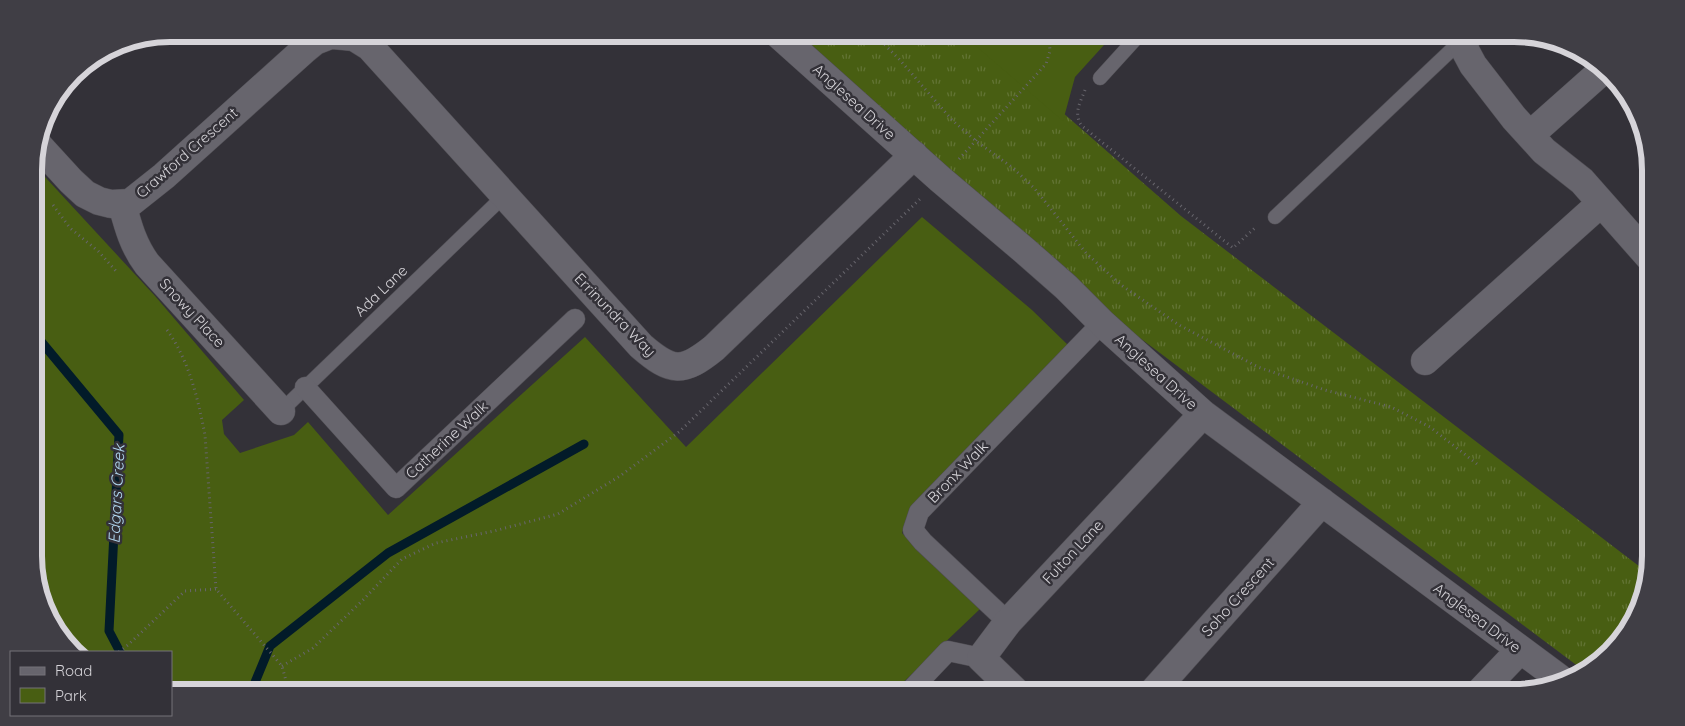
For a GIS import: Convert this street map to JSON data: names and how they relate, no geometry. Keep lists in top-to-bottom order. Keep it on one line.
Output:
{"streets":{"street":["Anglesea Drive","Crawford Crescent","Snowy Place","Errinundra Way","Catherine Walk","Bronx Walk","Fulton Lane","Soho Crescent"],"lane":["Ada Lane"]},"crossings":[["Anglesea Drive","Errinundra Way"],["Anglesea Drive","Bronx Walk"],["Anglesea Drive","Fulton Lane"],["Anglesea Drive","Soho Crescent"],["Crawford Crescent","Snowy Place"],["Ada Lane","Snowy Place"],["Ada Lane","Errinundra Way"],["Ada Lane","Catherine Walk"],["Bronx Walk","Fulton Lane"]],"water":["Edgars Creek"],"legend":["Road","Park"]}
